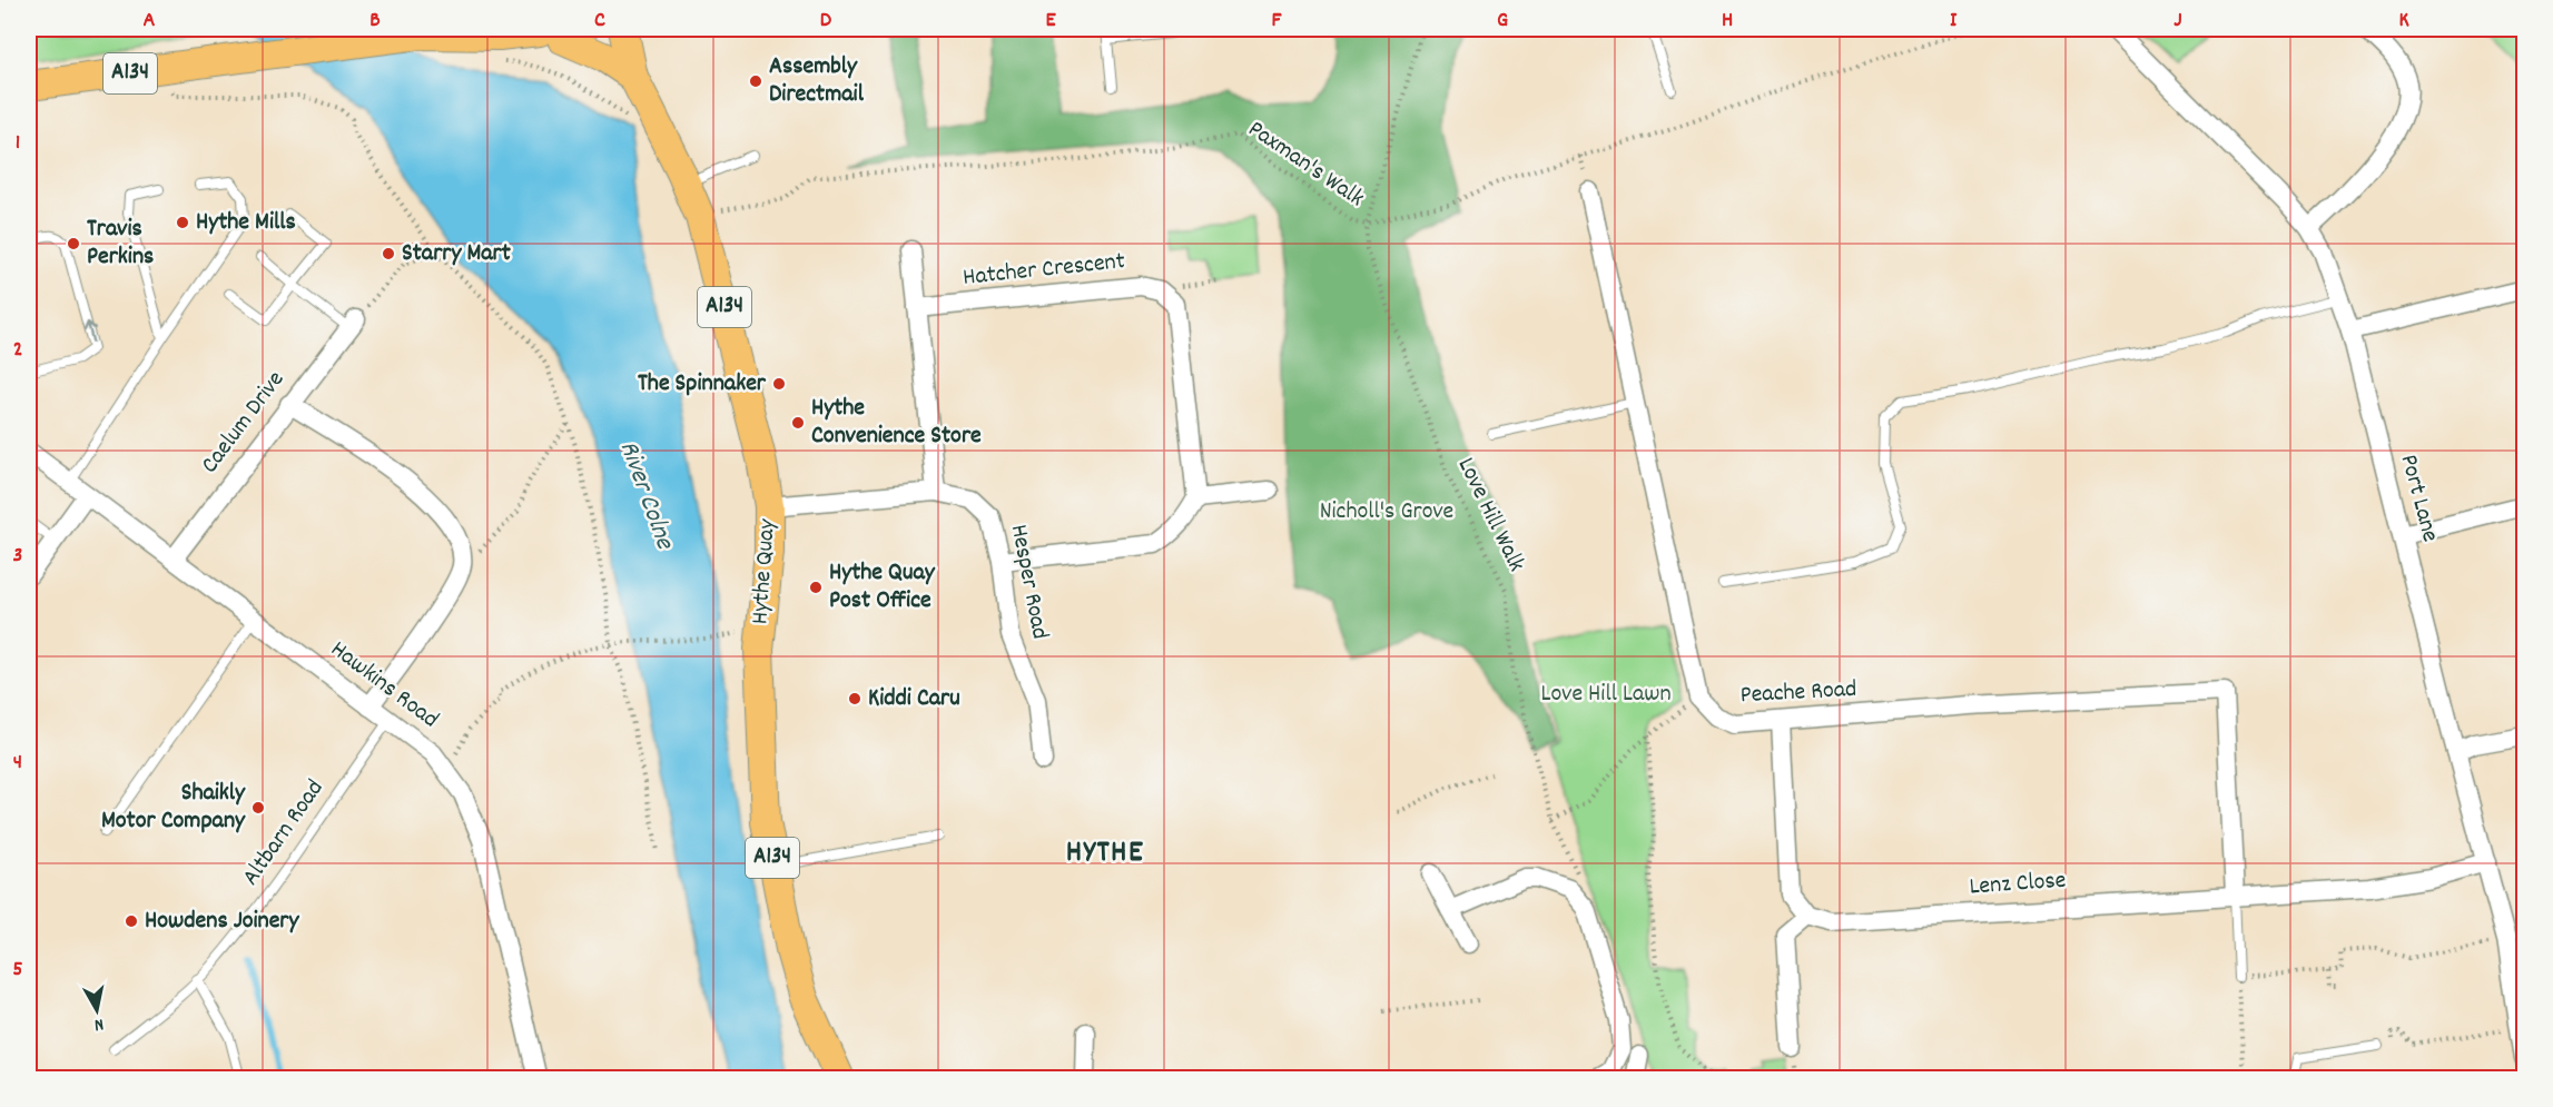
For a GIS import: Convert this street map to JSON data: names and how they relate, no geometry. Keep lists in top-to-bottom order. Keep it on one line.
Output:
{"streets":{"main road":["A134","Hythe Quay"],"street":["Hatcher Crescent","Caelum Drive","Port Lane","Hesper Road","Hawkins Road","Peache Road","Lenz Close"],"lane":["Altbarn Road"],"path":["Paxman's Walk","Love Hill Walk"]},"crossings":[["A134","Hythe Quay"],["Paxman's Walk","Love Hill Walk"],["Caelum Drive","Hawkins Road"],["Port Lane","Lenz Close"],["Hythe Quay","Hesper Road"],["Hawkins Road","Altbarn Road"],["Peache Road","Lenz Close"]],"districts":["HYTHE"],"water":["River Colne"],"parks":["Nicholl's Grove","Love Hill Lawn"],"places":["Assembly Directmail","Hythe Mills","Travis Perkins","Starry Mart","The Spinnaker","Hythe Convenience Store","Hythe Quay Post Office","Kiddi Caru","Shaikly Motor Company","Howdens Joinery"],"north":"bottom","grid":{"columns":["A","B","C","D","E","F","G","H","I","J","K"],"rows":["1","2","3","4","5"]}}
